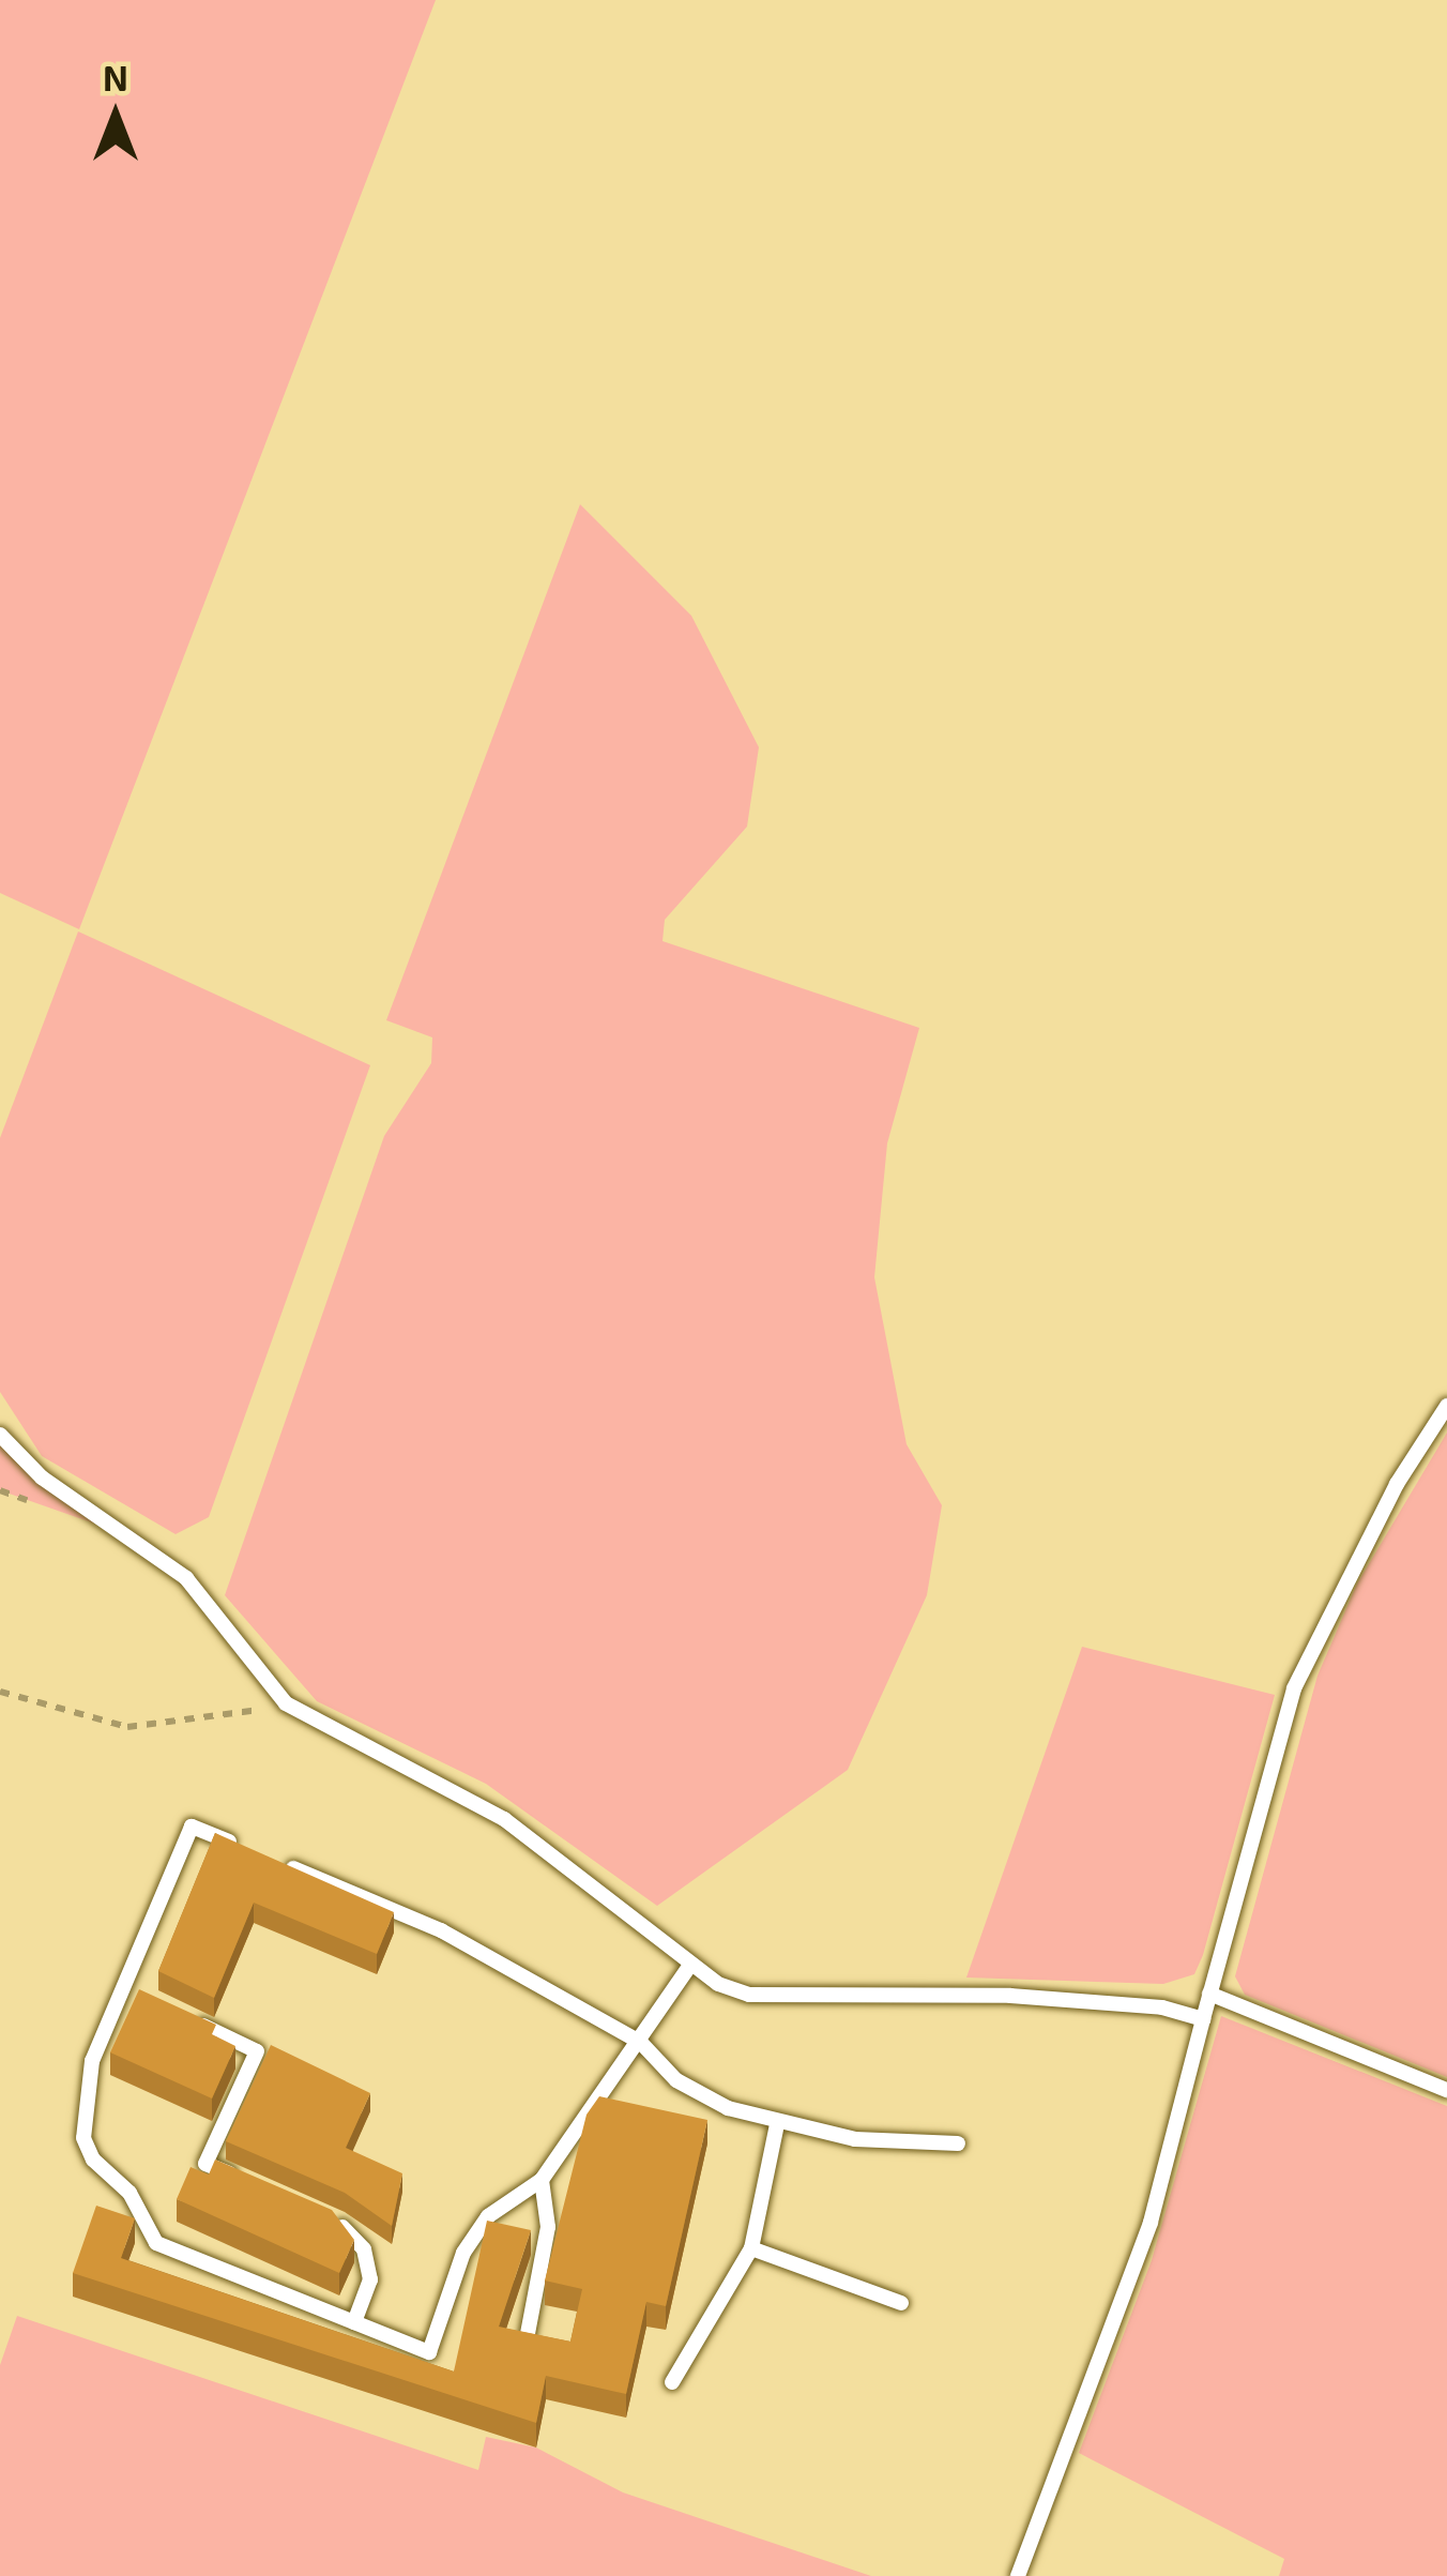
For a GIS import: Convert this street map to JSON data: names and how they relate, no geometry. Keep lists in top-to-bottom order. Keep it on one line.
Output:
{"north":"top"}
